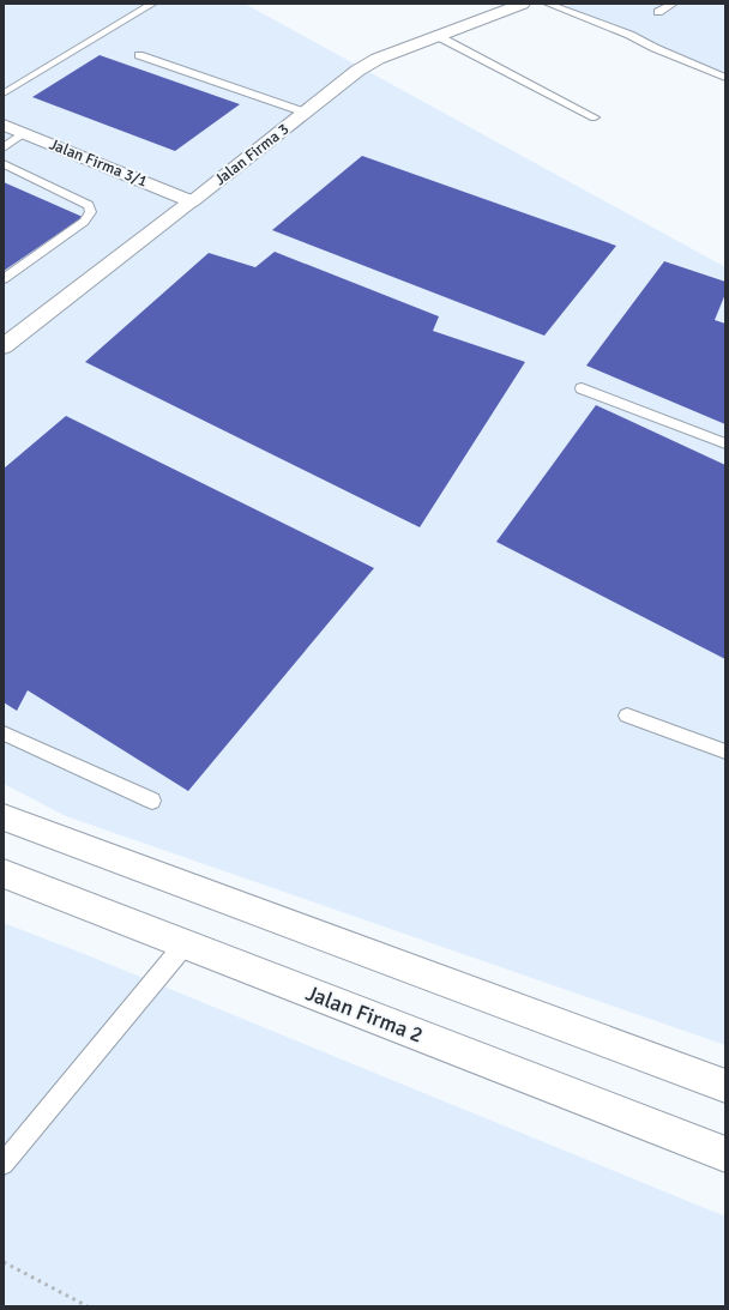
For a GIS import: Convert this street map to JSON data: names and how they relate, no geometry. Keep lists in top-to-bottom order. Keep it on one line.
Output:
{"streets":{"street":["Jalan Firma 3","Jalan Firma 3/1","Jalan Firma 2"]},"crossings":[["Jalan Firma 3","Jalan Firma 3/1"]]}
